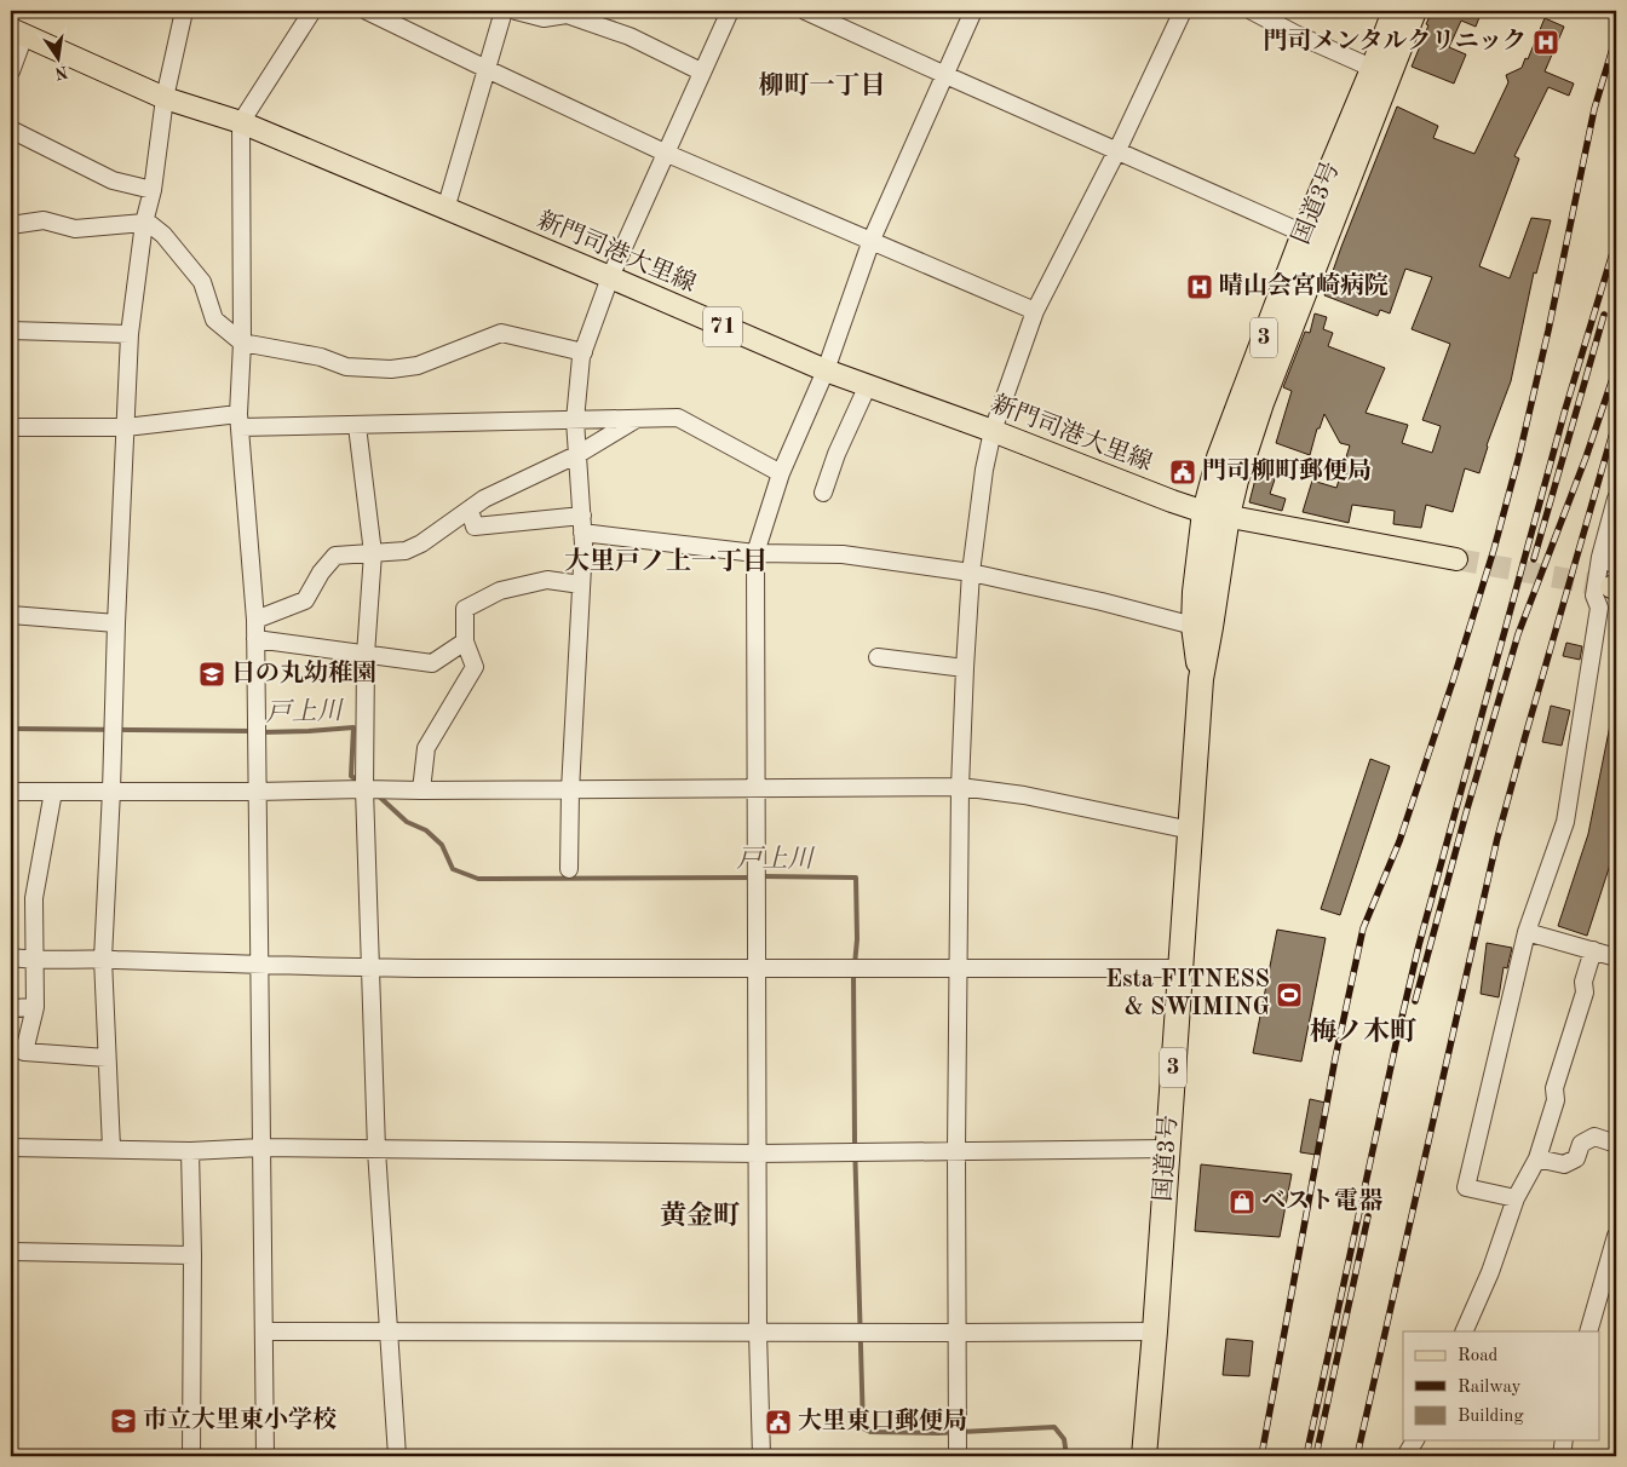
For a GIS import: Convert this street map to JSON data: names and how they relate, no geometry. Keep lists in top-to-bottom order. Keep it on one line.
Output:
{"streets":{"highway":["国道3号","3"],"main road":["新門司港大里線","71"]},"crossings":[["国道3号","新門司港大里線"]],"districts":["柳町一丁目","大里戸ノ上一丁目","梅ノ木町","黄金町"],"water":["戸上川"],"places":{"hospital":["門司メンタルクリニック","晴山会宮崎病院"],"public building":["門司柳町郵便局","大里東口郵便局"],"school or university":["日の丸幼稚園","市立大里東小学校"],"sports":["Esta FITNESS & SWIMING"],"shop":["ベスト電器"]},"legend":["Road","Railway","Building"],"north":"bottom"}
